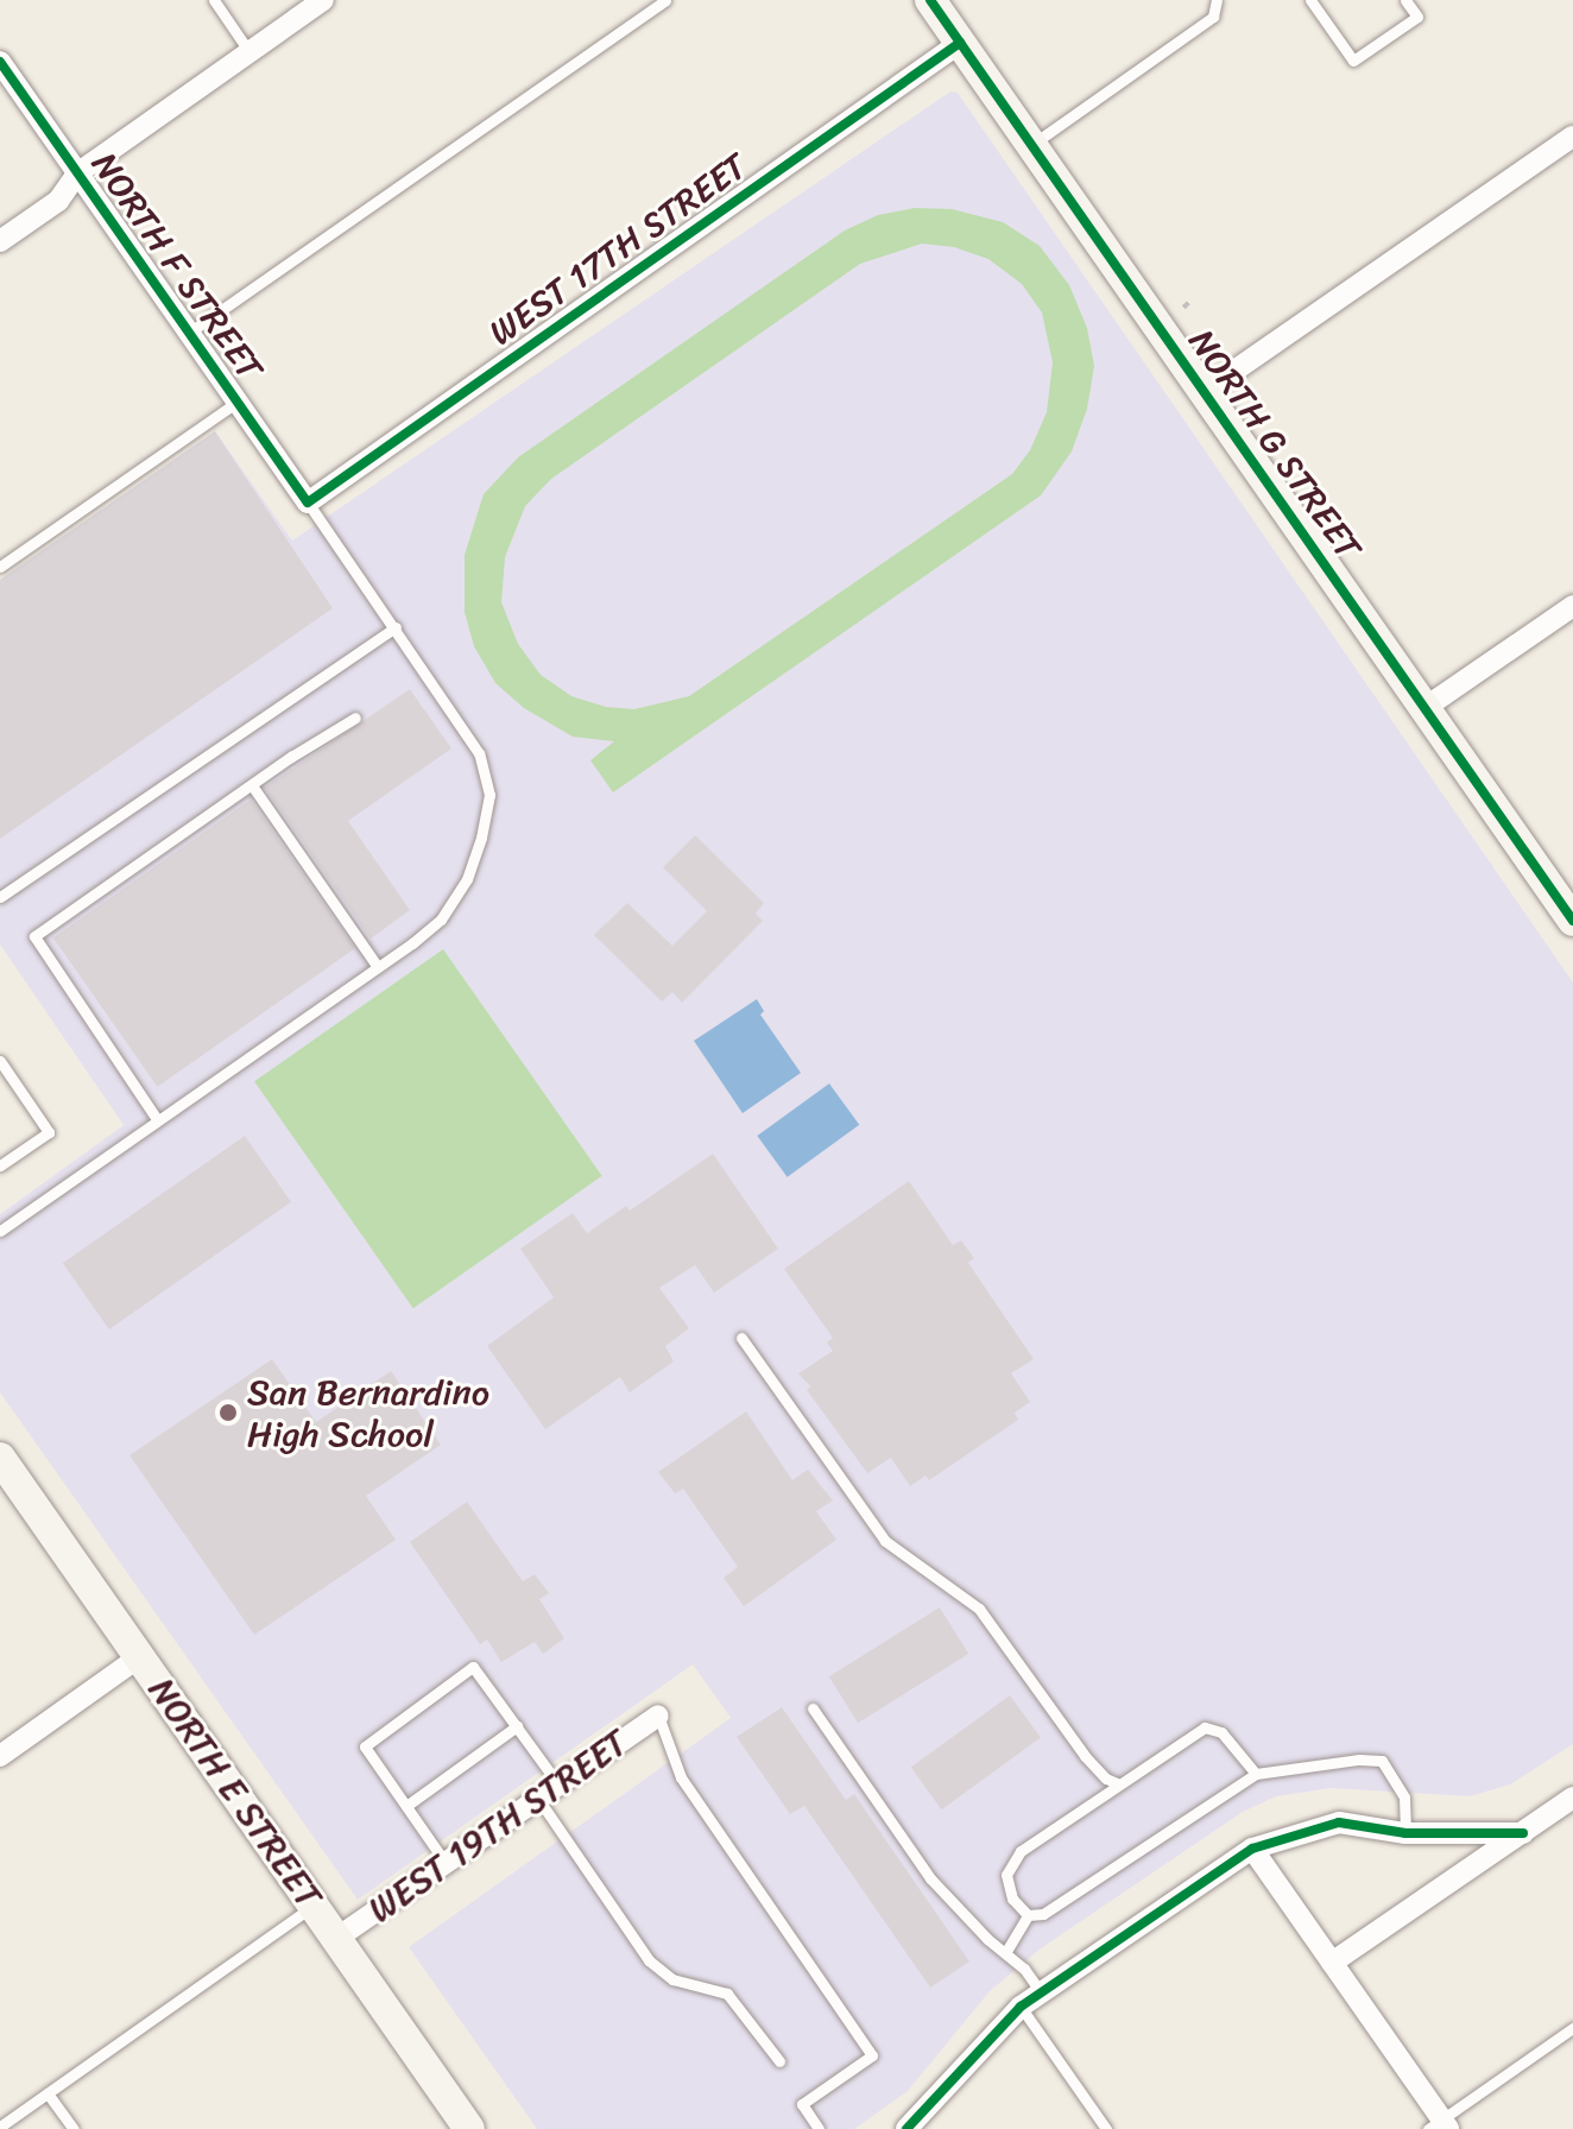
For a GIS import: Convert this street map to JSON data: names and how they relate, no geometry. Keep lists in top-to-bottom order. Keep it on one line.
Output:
{"streets":{"street":["WEST 17TH STREET","NORTH F STREET","NORTH G STREET","NORTH E STREET","WEST 19TH STREET"]},"crossings":[["WEST 17TH STREET","NORTH F STREET"],["WEST 17TH STREET","NORTH G STREET"],["NORTH E STREET","WEST 19TH STREET"]],"places":["San Bernardino High School"]}
